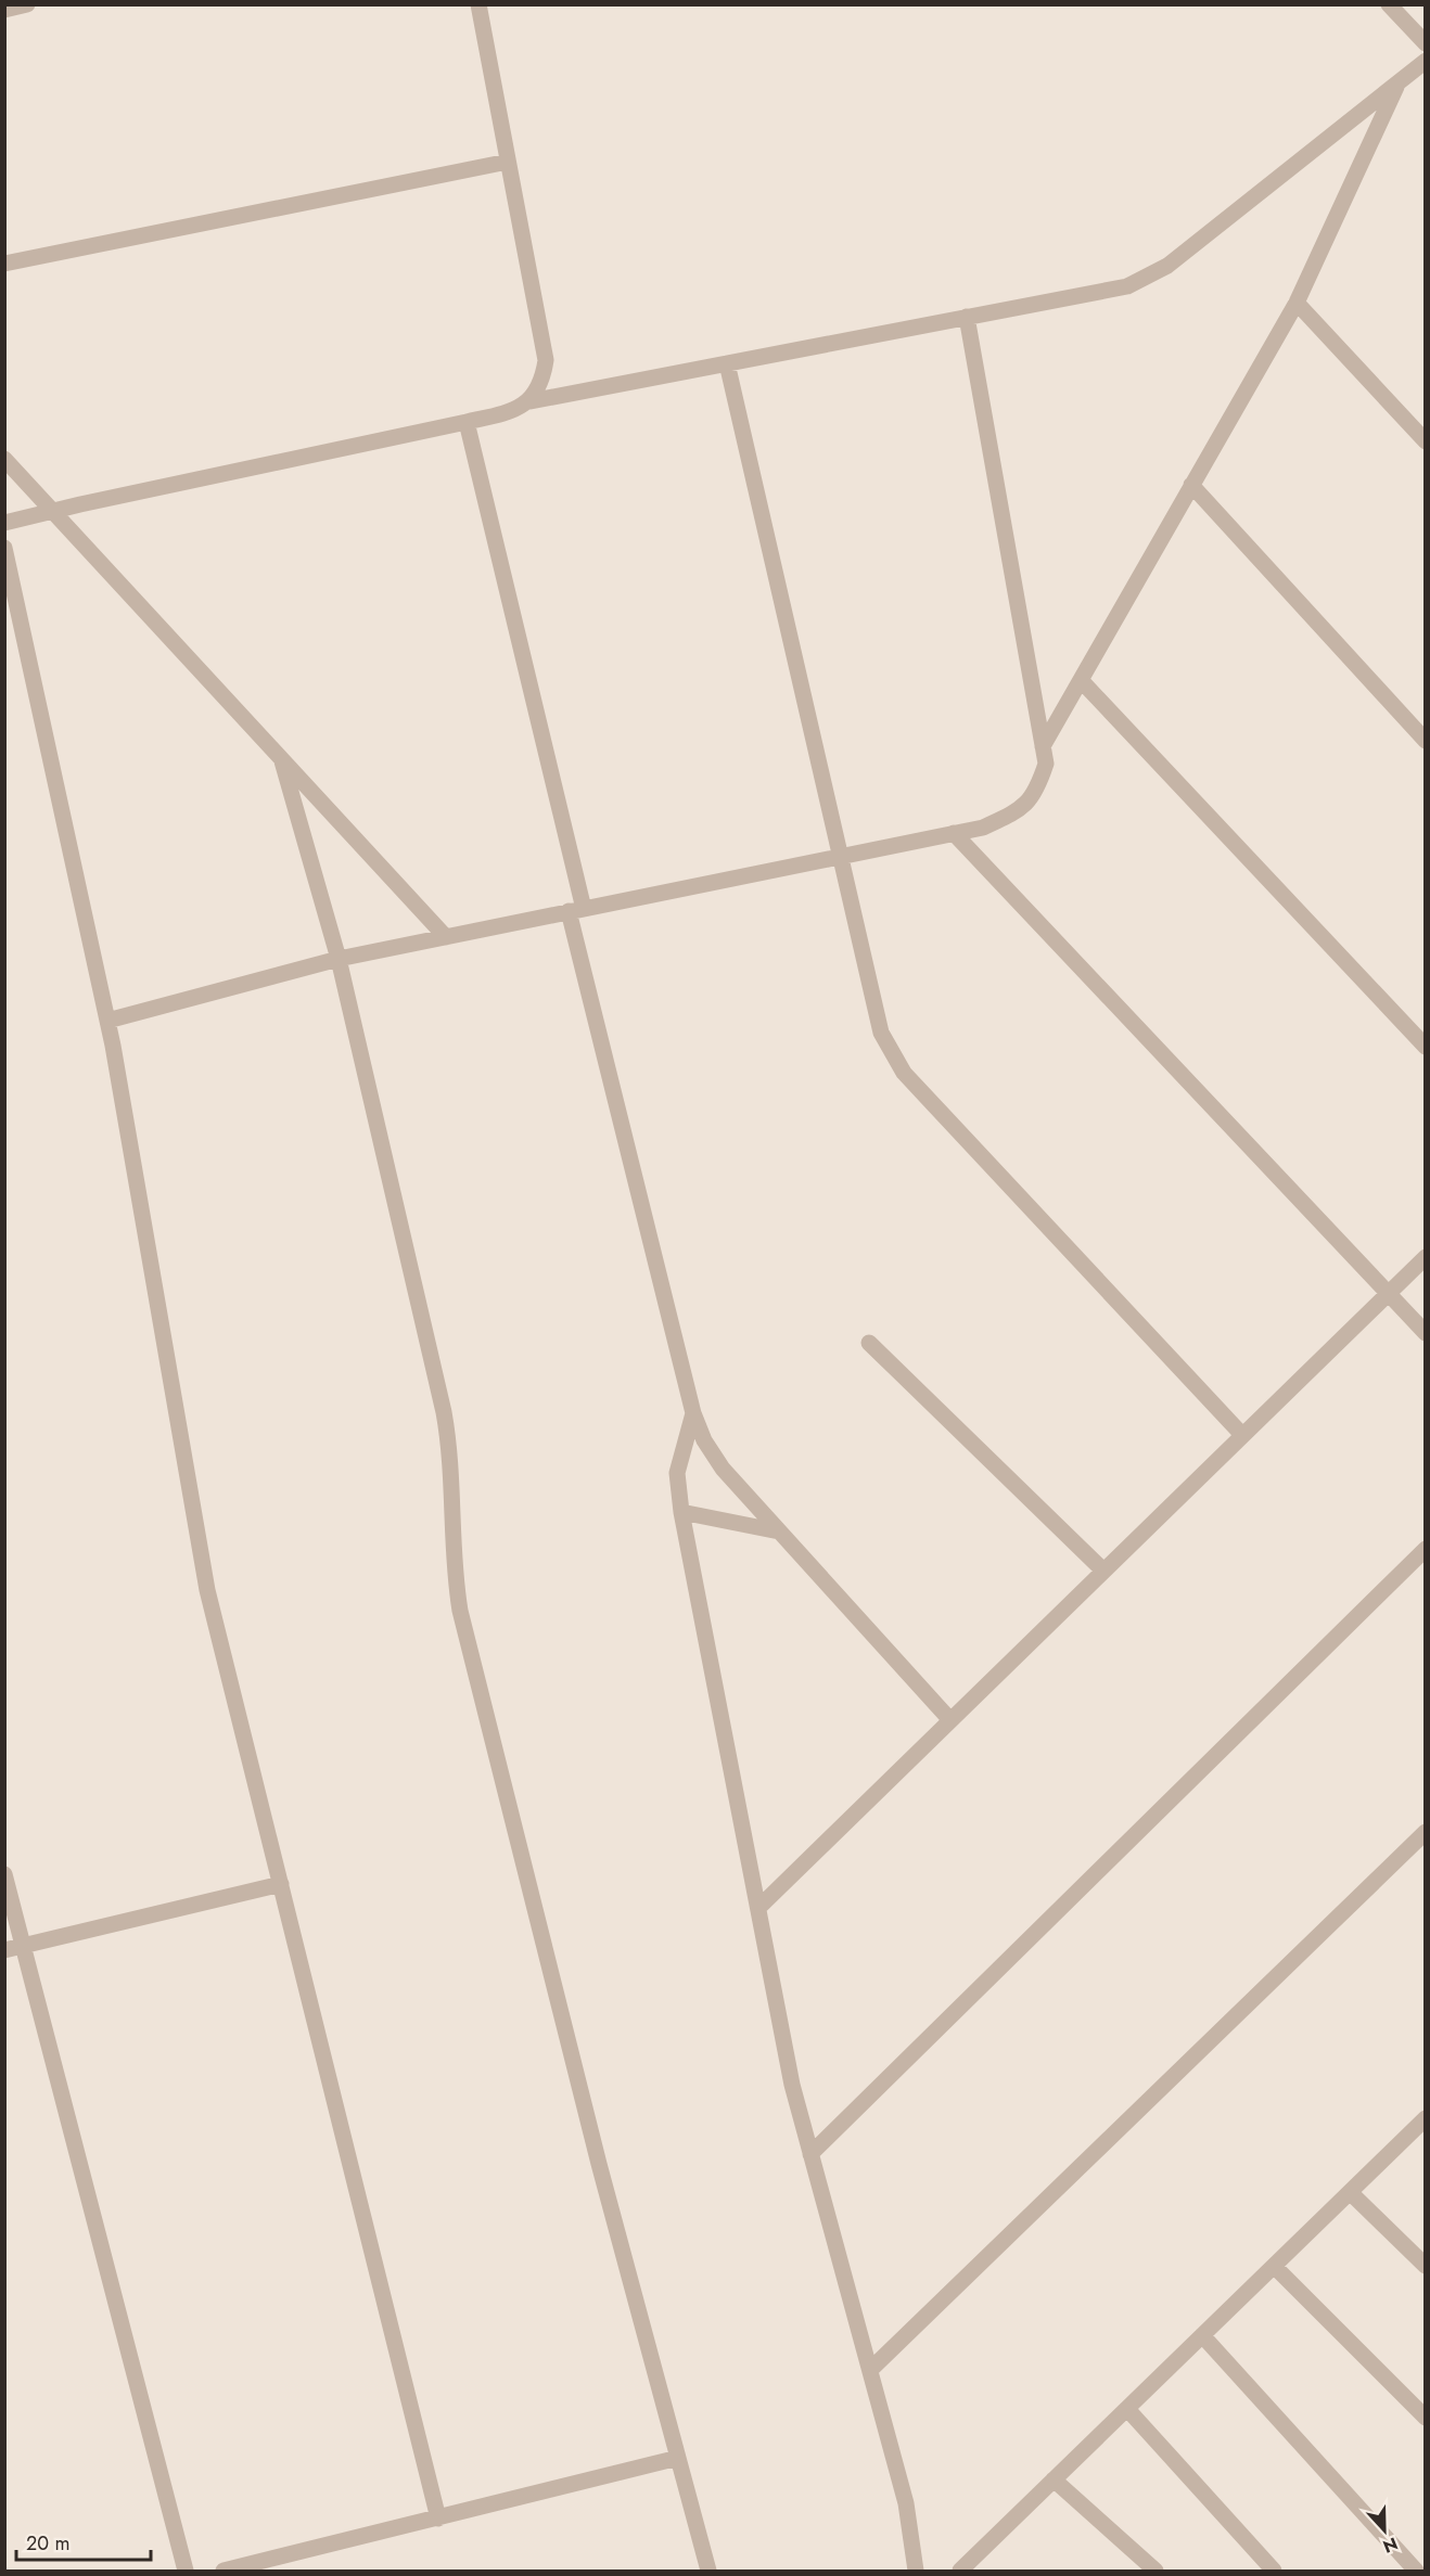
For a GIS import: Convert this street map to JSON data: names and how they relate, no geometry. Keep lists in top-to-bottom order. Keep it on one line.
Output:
{"scale_bar":"20 m","north":"bottom"}
